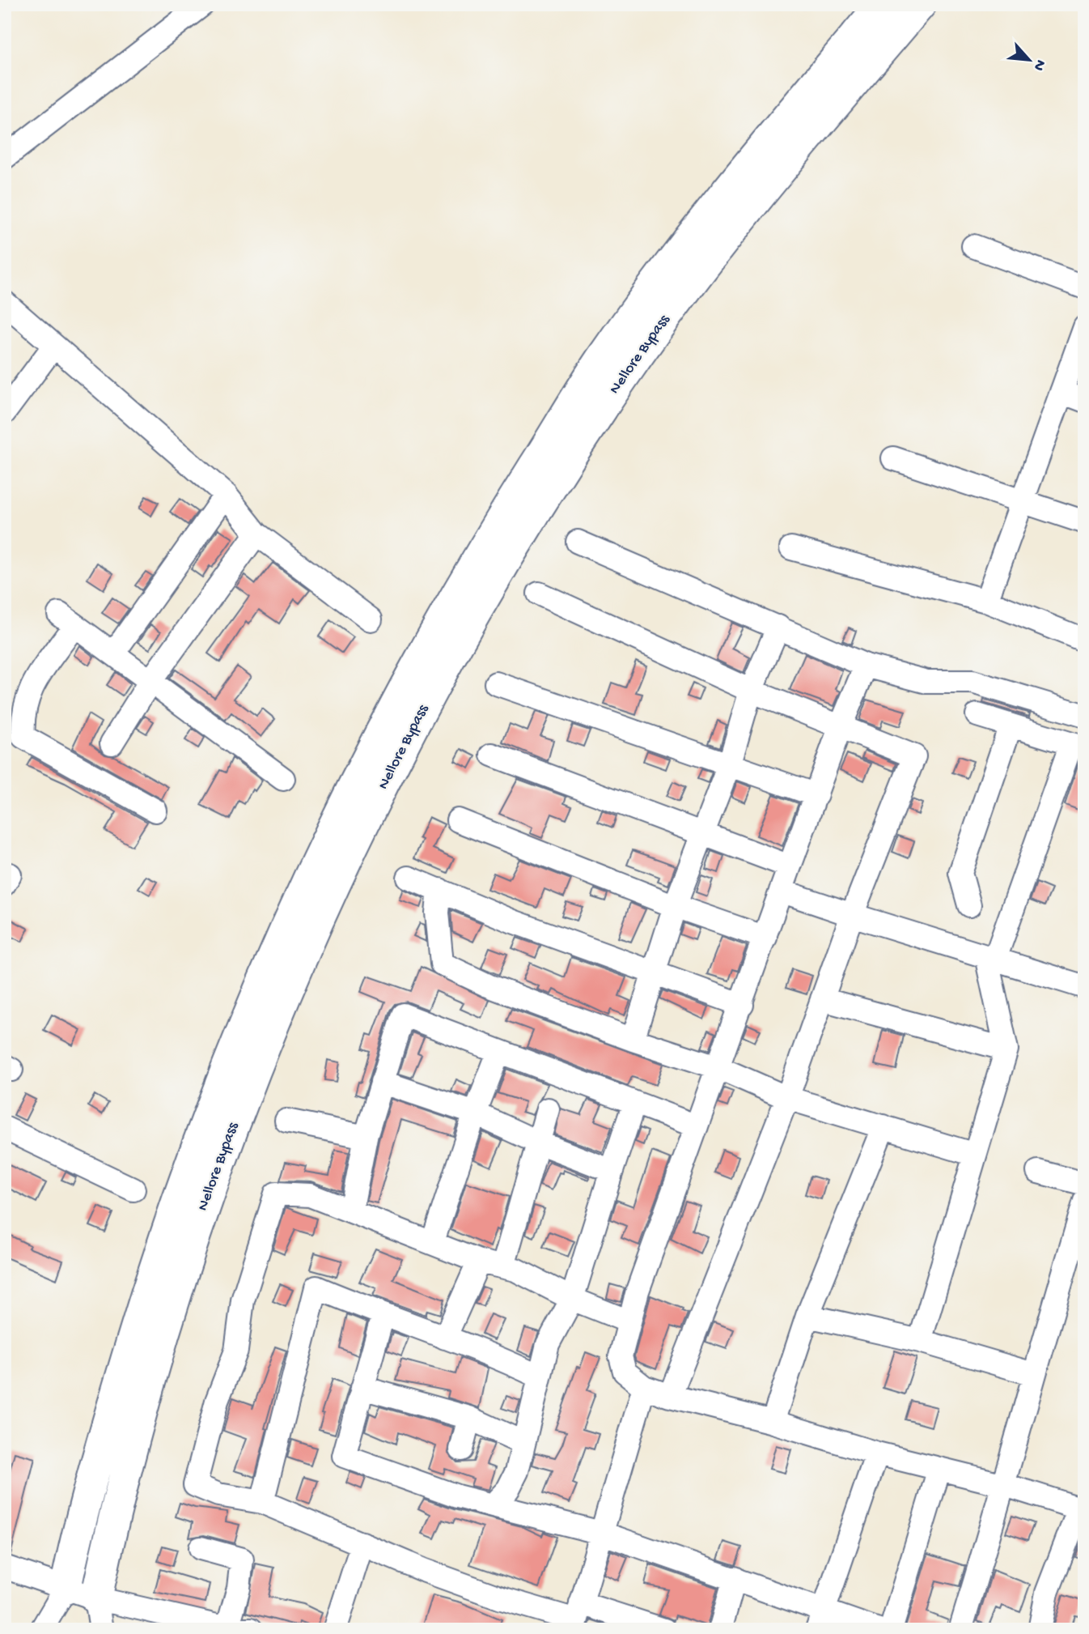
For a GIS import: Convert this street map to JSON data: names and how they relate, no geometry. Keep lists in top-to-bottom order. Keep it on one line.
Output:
{"streets":{"highway":["Nellore Bypass"]},"north":"bottom right"}
